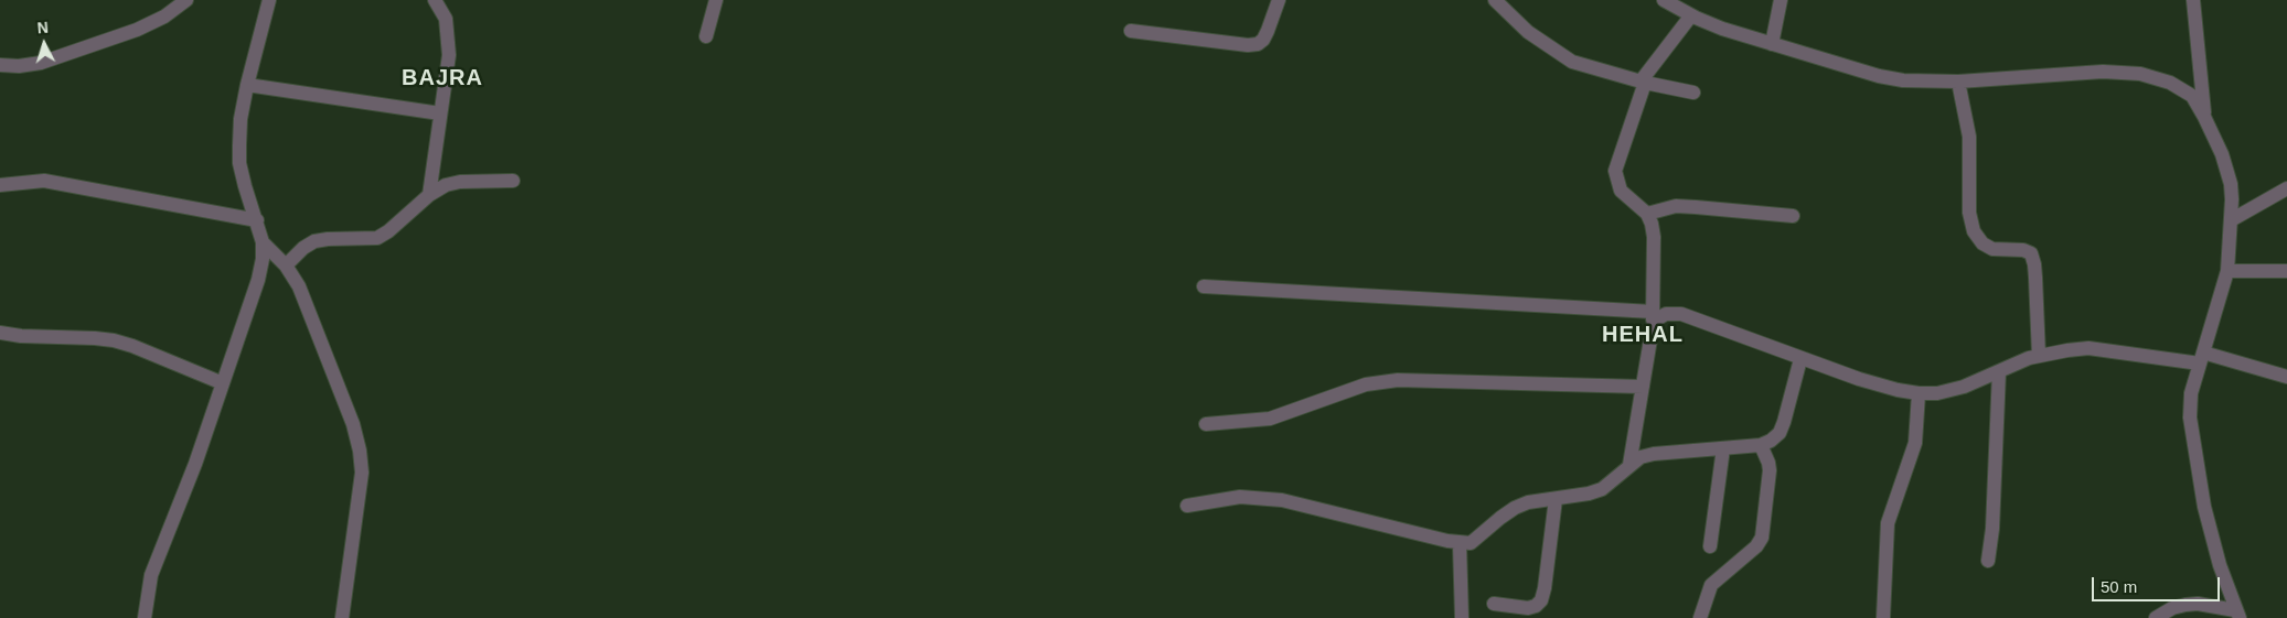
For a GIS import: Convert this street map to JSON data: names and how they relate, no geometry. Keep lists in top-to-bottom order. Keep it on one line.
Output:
{"districts":["BAJRA","HEHAL"],"scale_bar":"50 m","north":"top"}
